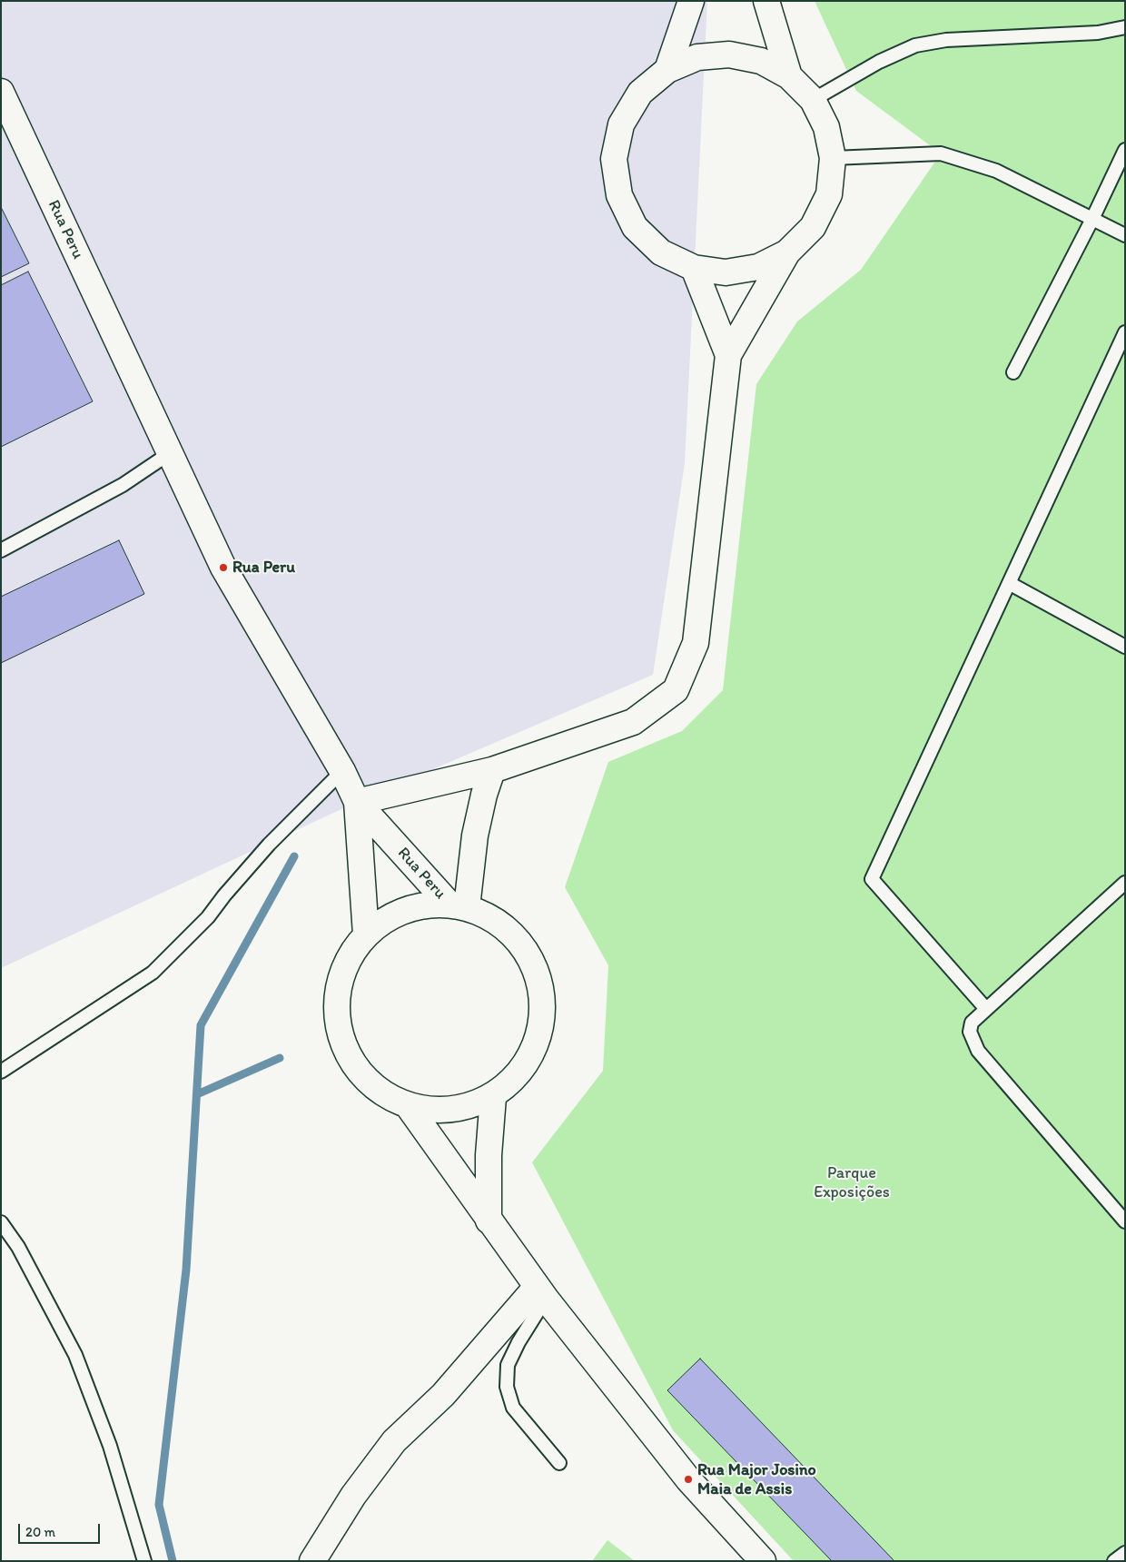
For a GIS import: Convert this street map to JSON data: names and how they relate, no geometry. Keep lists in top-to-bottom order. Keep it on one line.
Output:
{"streets":{"street":["Rua Peru"]},"parks":["Parque Exposições"],"places":["Rua Peru","Rua Major Josino Maia de Assis"],"scale_bar":"20 m"}
